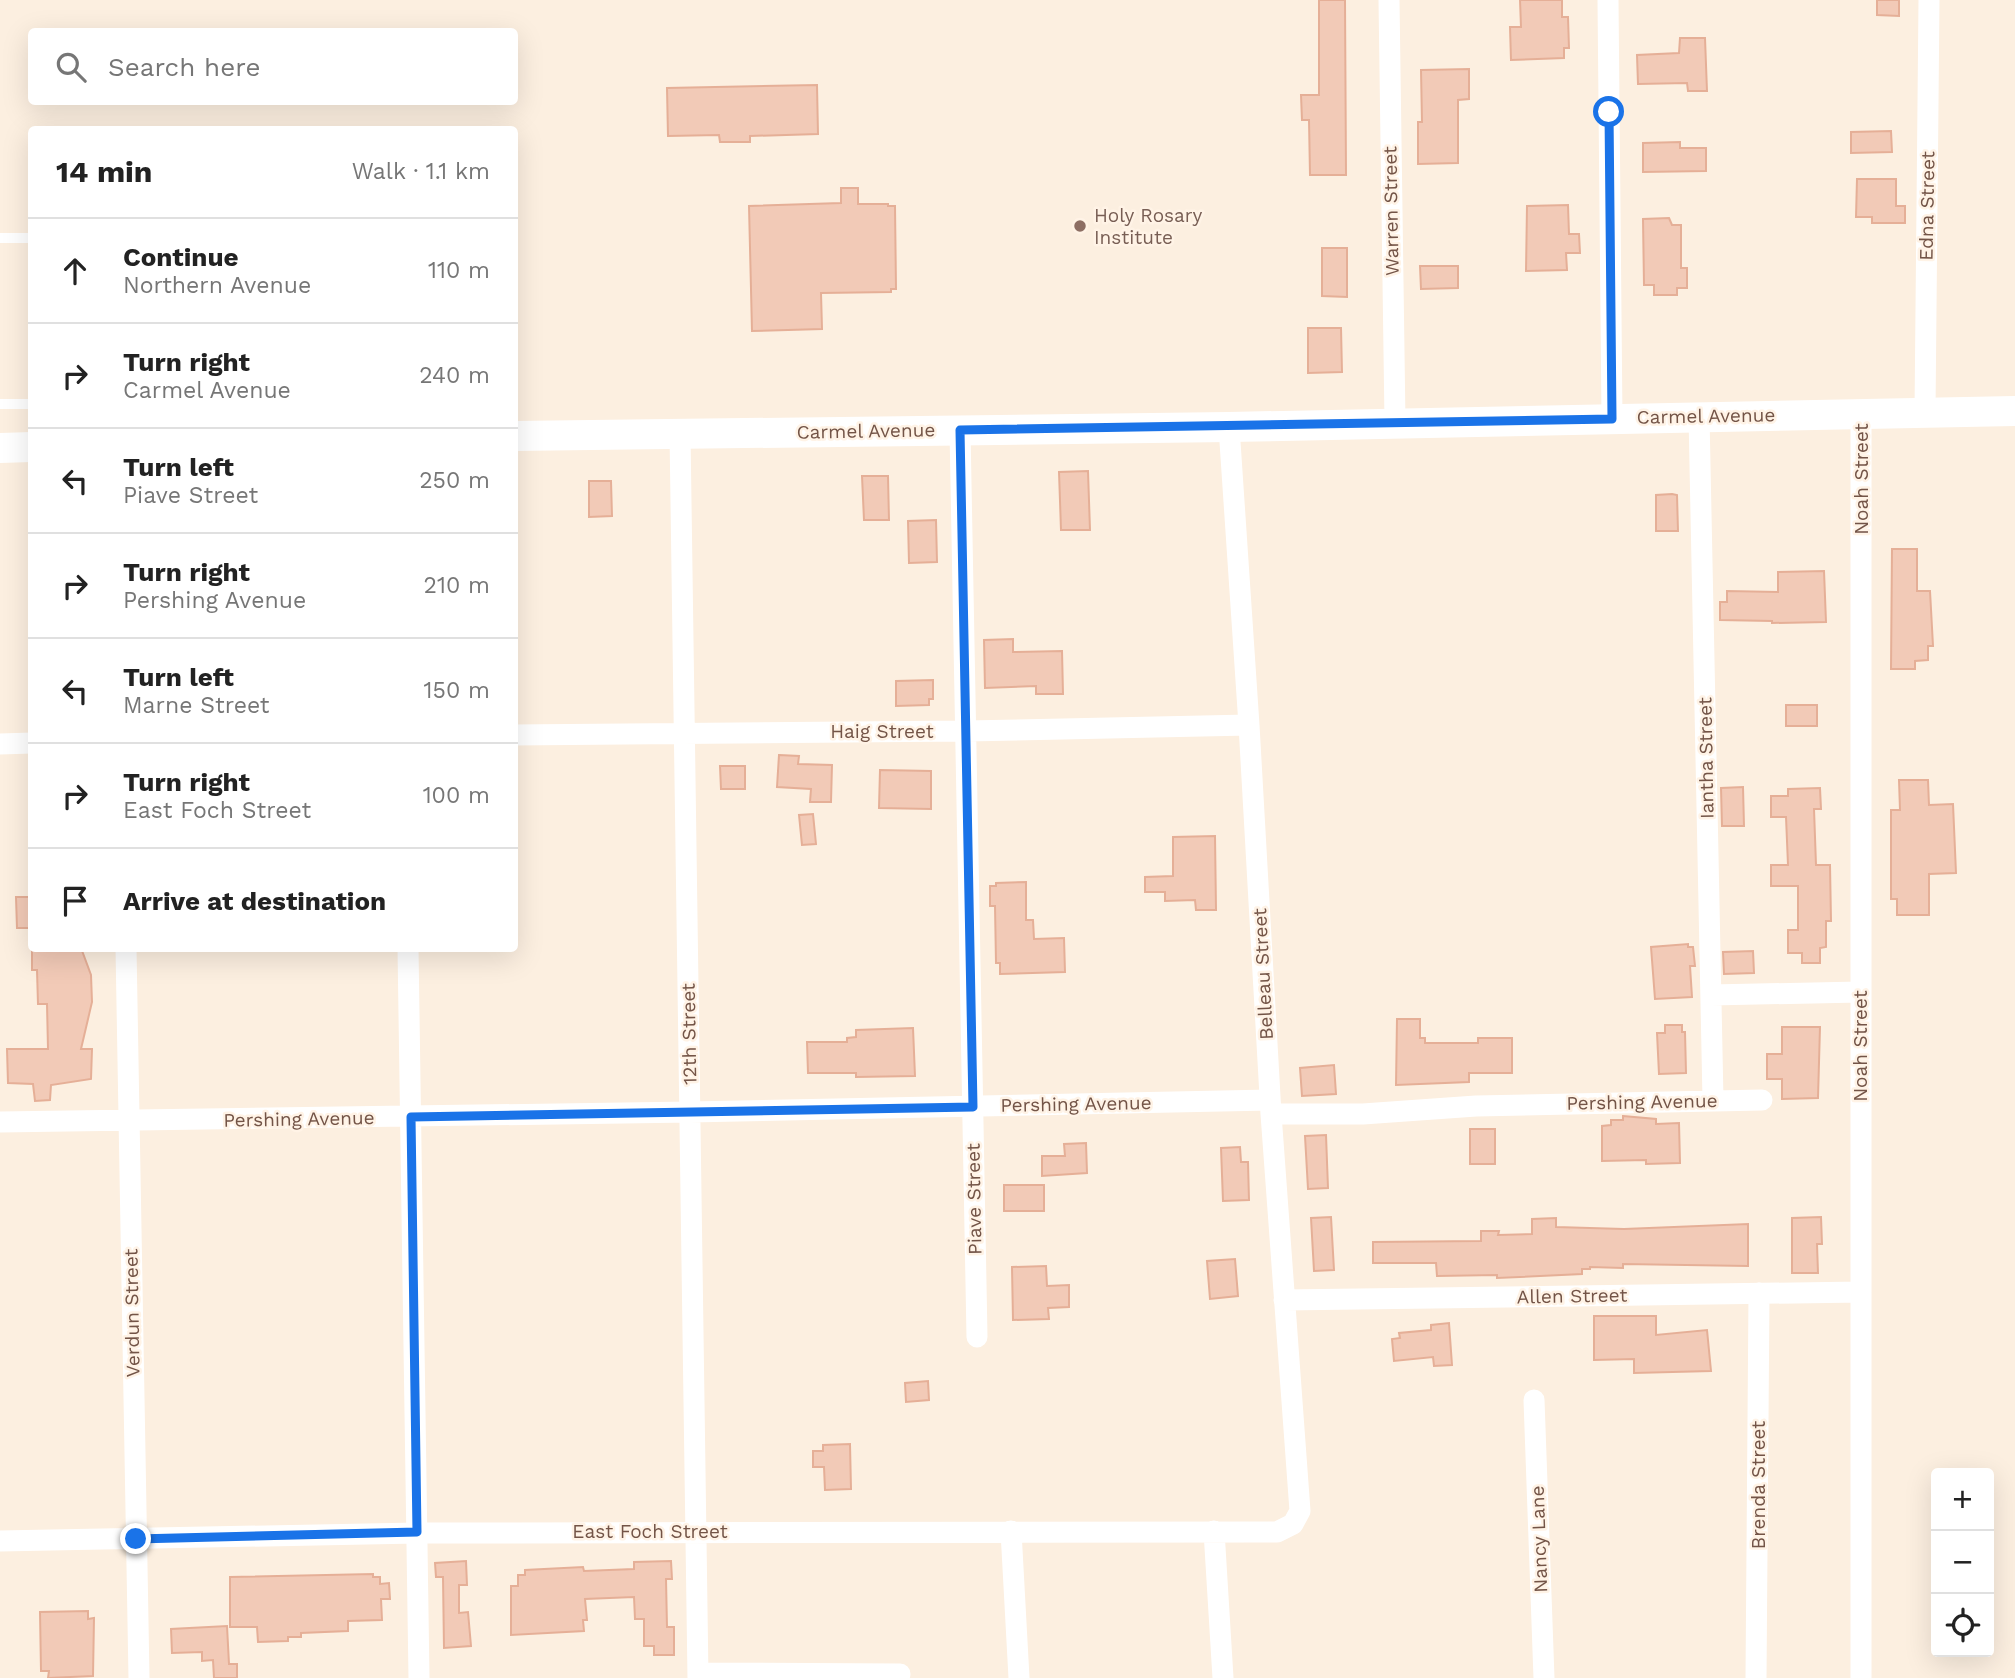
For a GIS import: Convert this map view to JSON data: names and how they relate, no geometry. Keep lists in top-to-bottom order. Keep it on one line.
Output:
{"streets":{"main road":["Carmel Avenue"],"street":["Edna Street","Warren Street","Noah Street","Haig Street","Iantha Street","Belleau Street","12th Street","Pershing Avenue","Piave Street","Allen Street","Verdun Street","Brenda Street","East Foch Street","Nancy Lane"]},"crossings":[["Edna Street","Carmel Avenue"],["Warren Street","Carmel Avenue"],["Carmel Avenue","Noah Street"],["Carmel Avenue","Iantha Street"],["Carmel Avenue","Belleau Street"],["Carmel Avenue","12th Street"],["Carmel Avenue","Piave Street"],["Noah Street","Allen Street"],["Haig Street","Belleau Street"],["Haig Street","12th Street"],["Haig Street","Piave Street"],["Iantha Street","Pershing Avenue"],["Belleau Street","Pershing Avenue"],["Belleau Street","Allen Street"],["Belleau Street","East Foch Street"],["12th Street","Pershing Avenue"],["12th Street","East Foch Street"],["Pershing Avenue","Piave Street"],["Pershing Avenue","Verdun Street"],["Allen Street","Brenda Street"],["Verdun Street","East Foch Street"]],"places":["Holy Rosary Institute"],"page":{"search":"Search here","heading":["14 min","Walk · 1.1 km"],"list":[["Continue","Northern Avenue","110 m"],["Turn right","Carmel Avenue","240 m"],["Turn left","Piave Street","250 m"],["Turn right","Pershing Avenue","210 m"],["Turn left","Marne Street","150 m"],["Turn right","East Foch Street","100 m"],"Arrive at destination"],"map_buttons":["+","−"]}}
